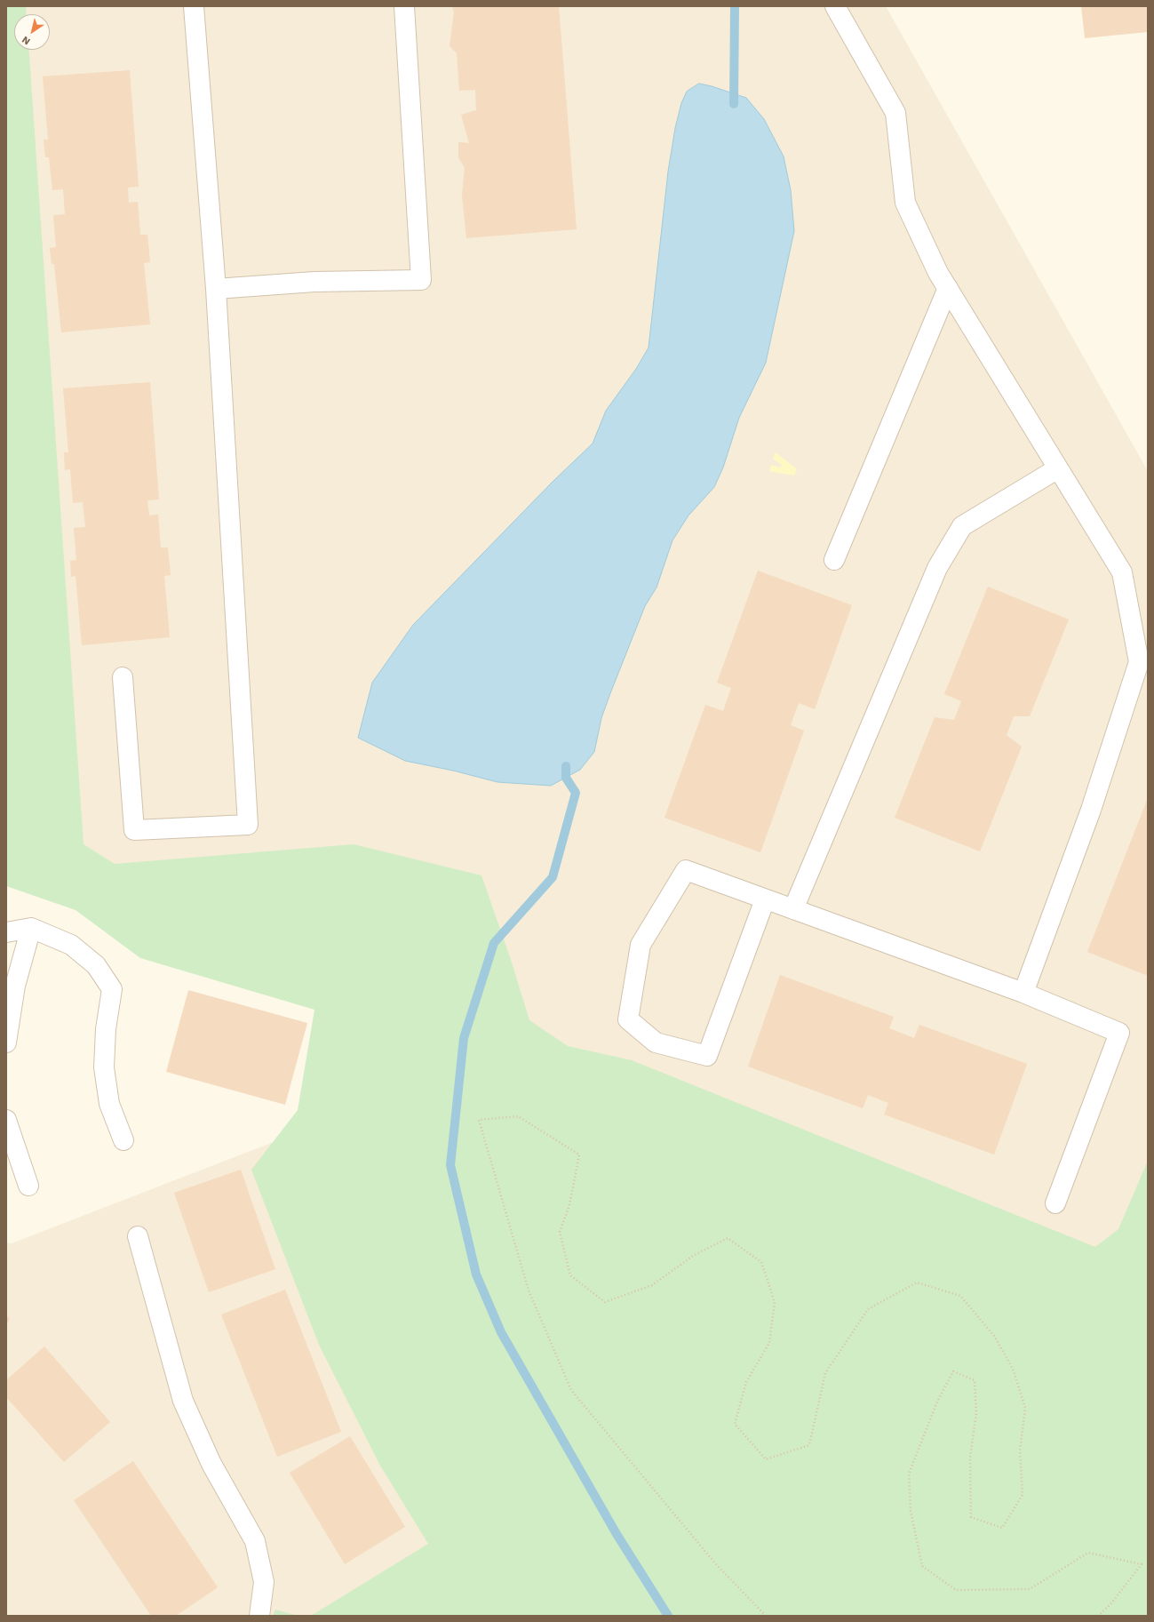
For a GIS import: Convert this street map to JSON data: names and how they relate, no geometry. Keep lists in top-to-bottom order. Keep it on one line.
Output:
{"north":"bottom left"}
